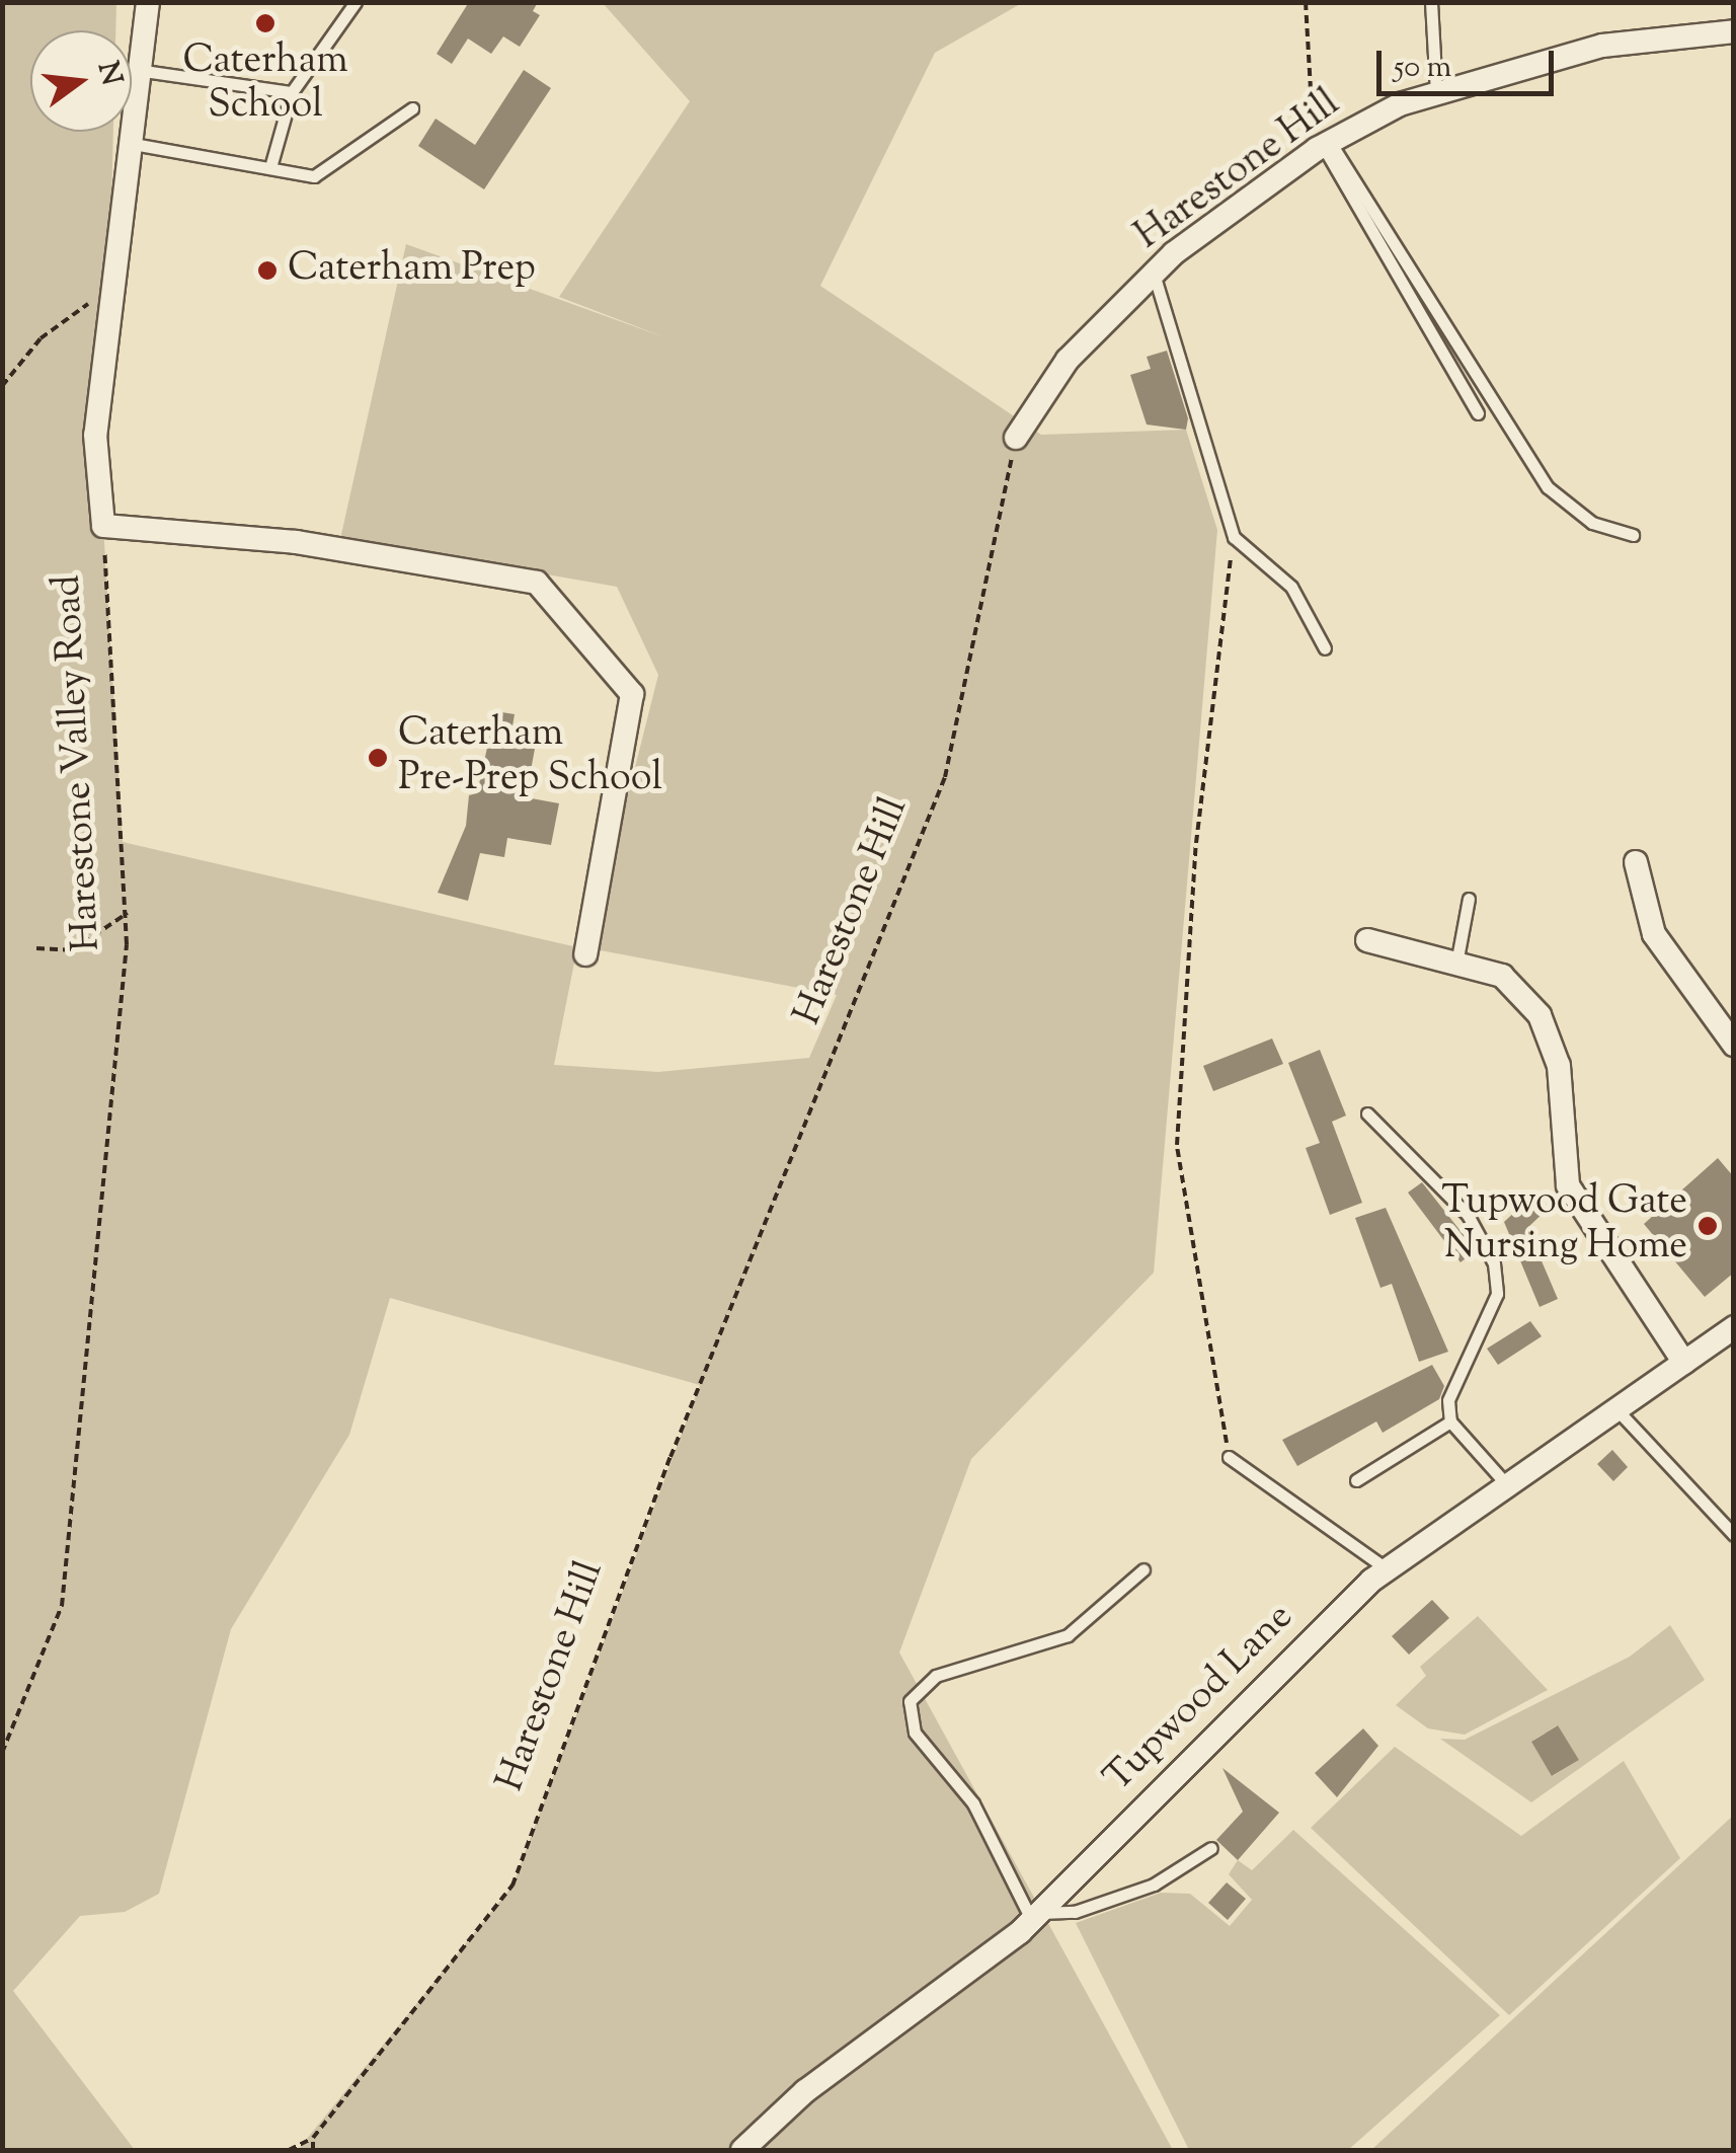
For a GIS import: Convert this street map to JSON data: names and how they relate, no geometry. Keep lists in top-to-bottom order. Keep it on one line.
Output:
{"streets":{"street":["Harestone Hill","Harestone Valley Road","Tupwood Lane"]},"places":["Caterham School","Caterham Prep","Caterham Pre-Prep School","Tupwood Gate Nursing Home"],"scale_bar":"50 m","north":"right"}
